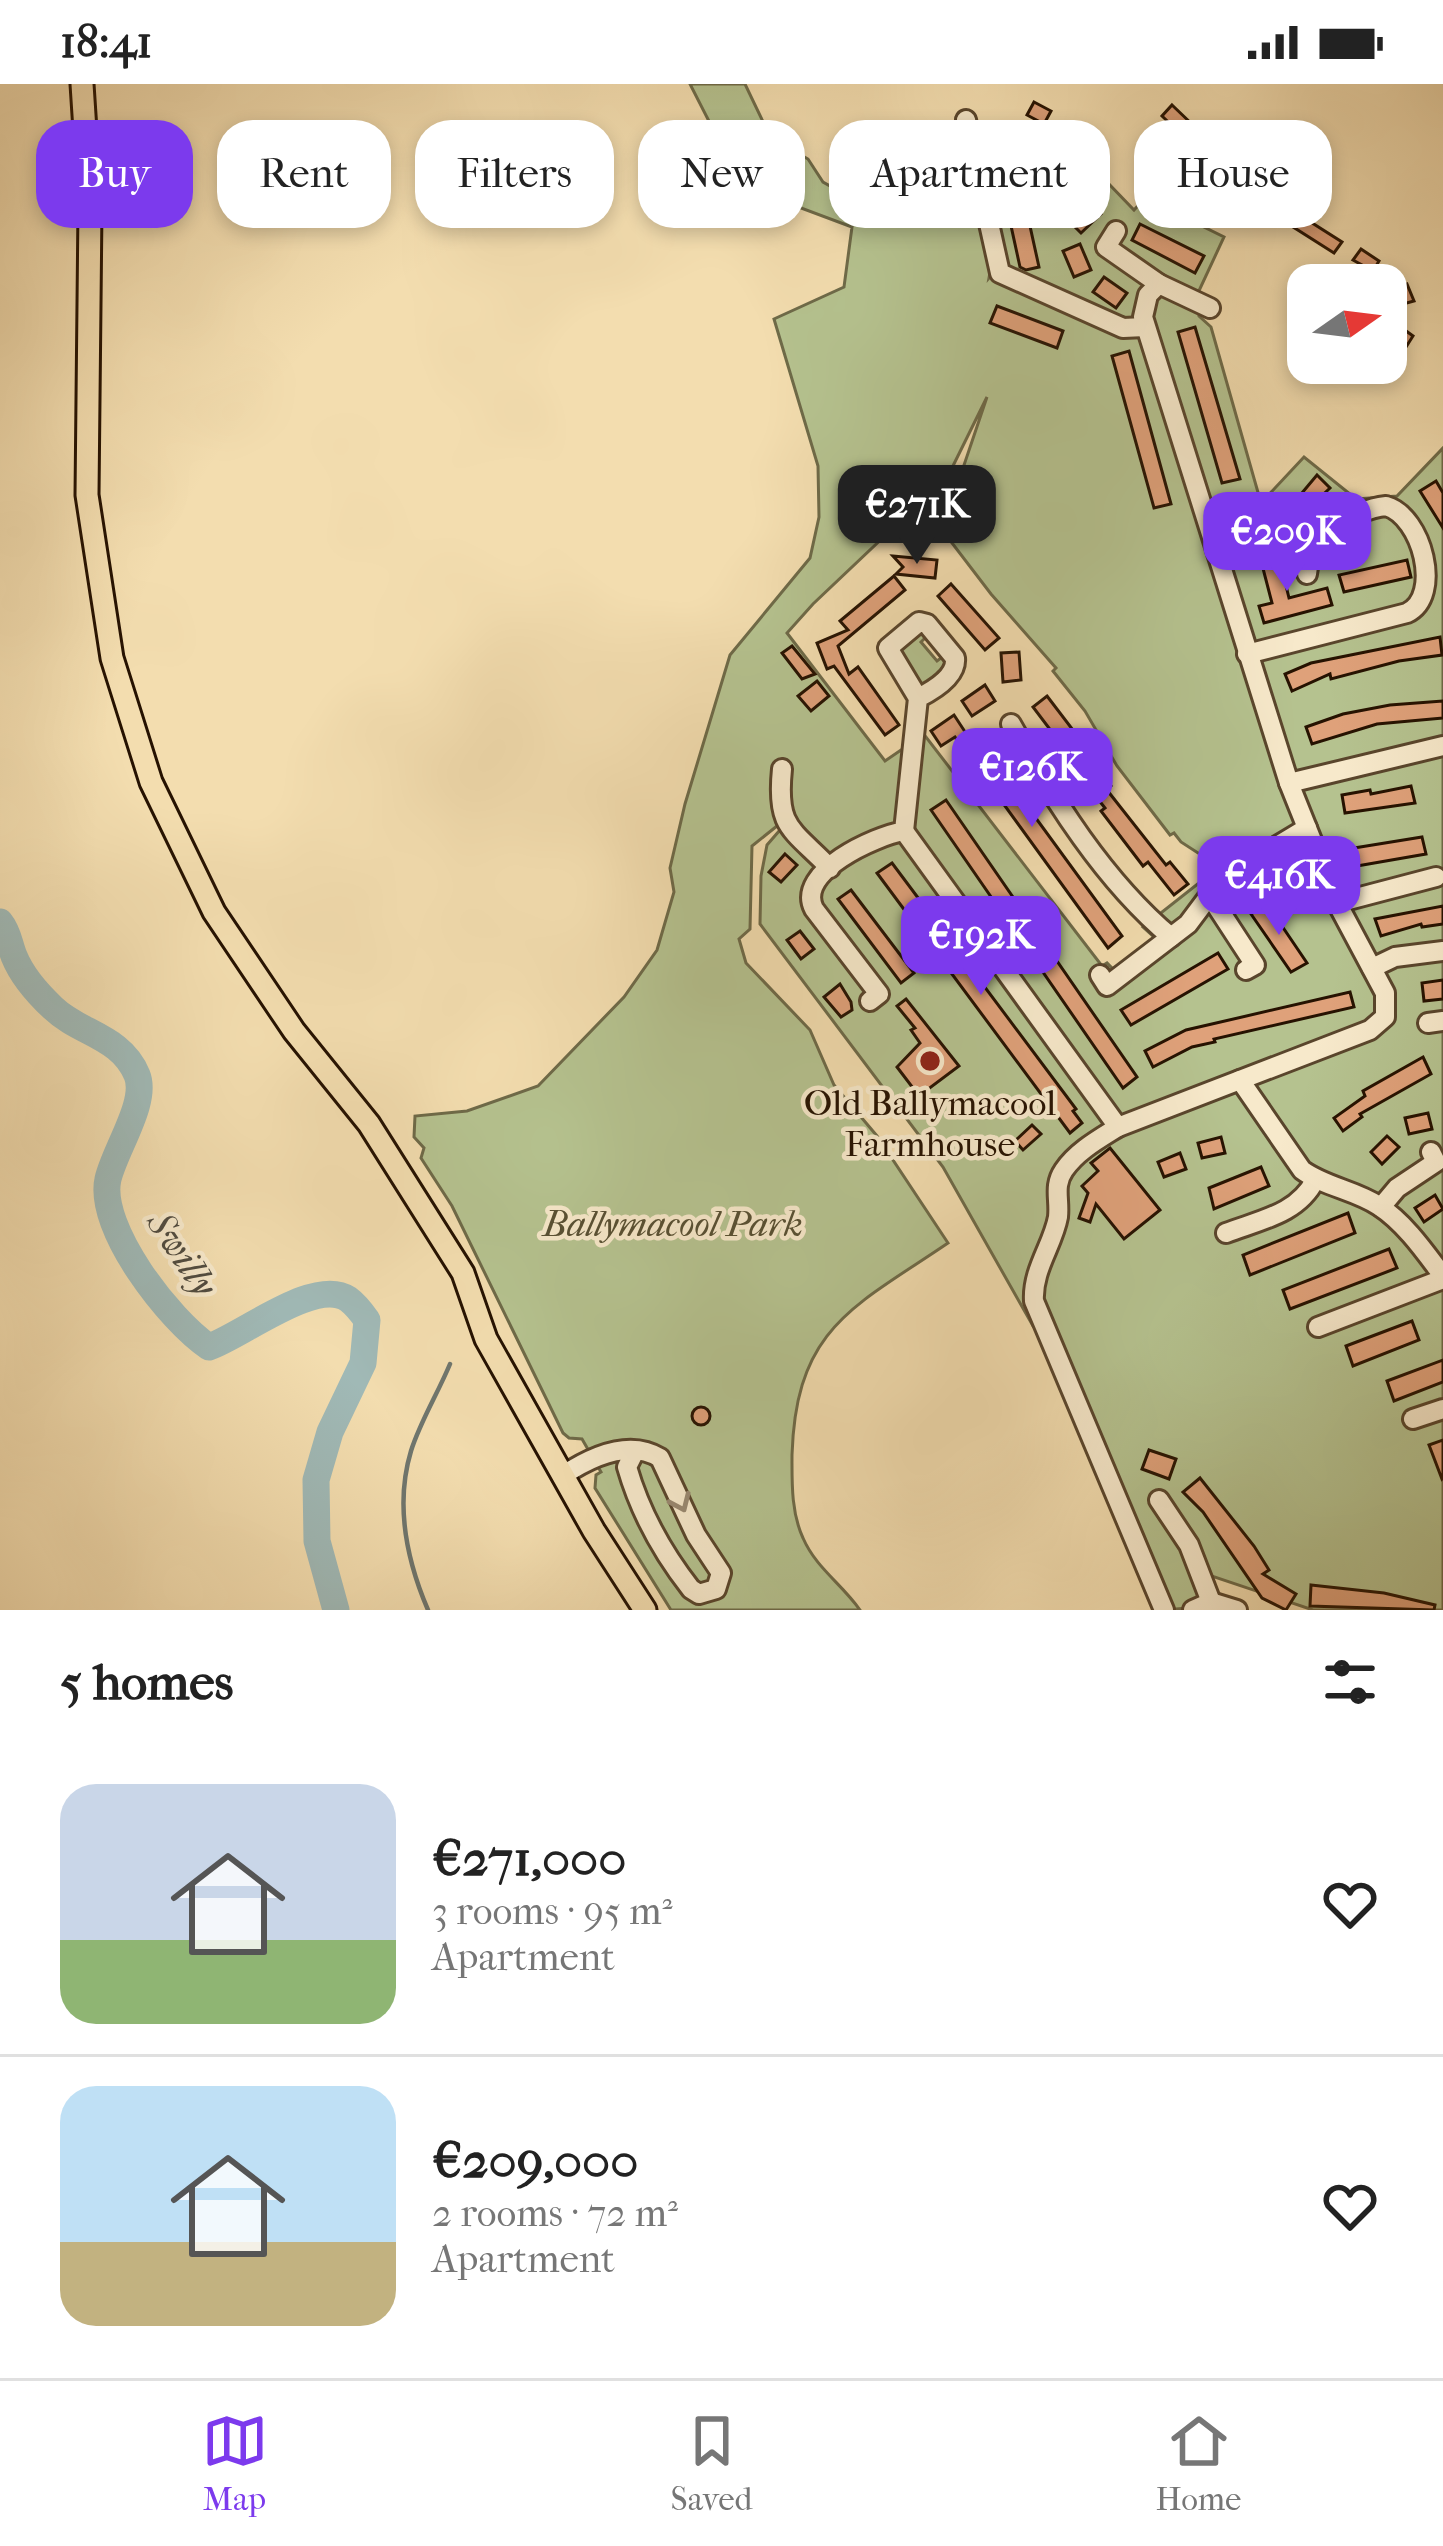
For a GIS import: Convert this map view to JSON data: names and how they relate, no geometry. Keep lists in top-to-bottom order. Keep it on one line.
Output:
{"water":["Swilly"],"parks":["Ballymacool Park"],"places":["Old Ballymacool Farmhouse"],"north":"right","page":{"status":"18:41","chip":["Buy","Rent","Filters","New","Apartment","House"],"price":["€271K","€209K","€126K","€416K","€192K"],"heading":"5 homes","list":[{"name":"€271,000","note":"3 rooms · 95 m² · Apartment"},{"name":"€209,000","note":"2 rooms · 72 m² · Apartment"}],"tabs":["Map","Saved","Home"]}}
